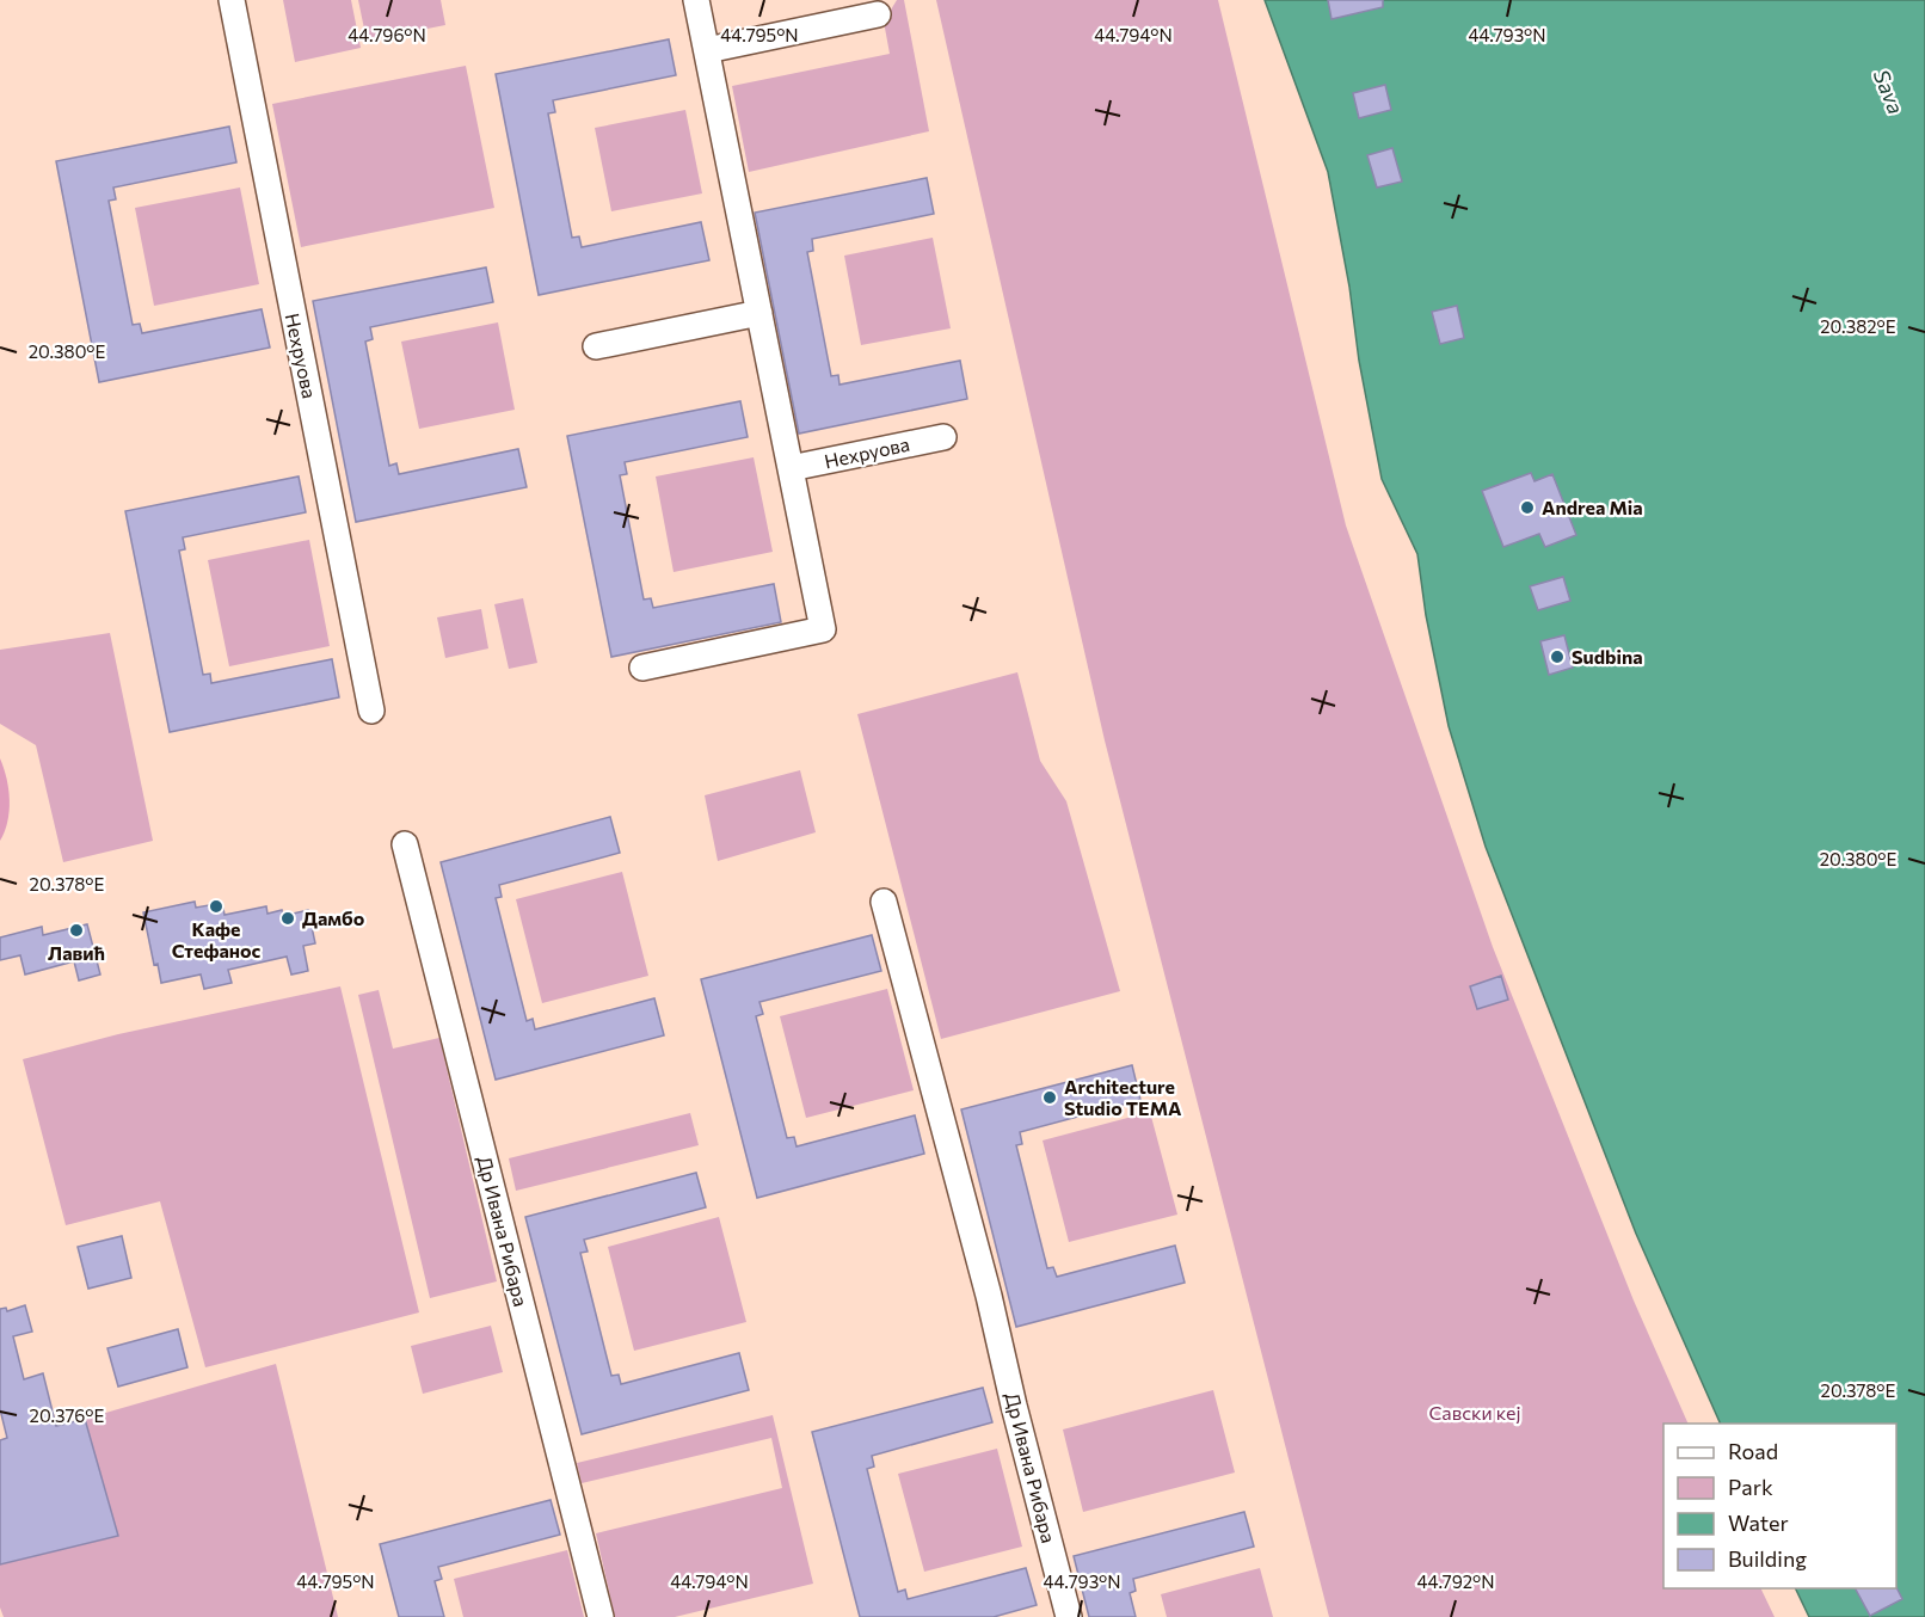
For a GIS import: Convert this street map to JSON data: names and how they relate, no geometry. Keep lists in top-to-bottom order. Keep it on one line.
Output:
{"streets":{"street":["Нехруова","Др Ивана Рибара"]},"water":["Sava"],"parks":["Савски кеј"],"places":["Andrea Mia","Sudbina","Кафе Стефанос","Дамбо","Лавић","Architecture Studio TEMA"],"legend":["Road","Park","Water","Building"],"coordinates":["44.795°N","44.794°N","44.796°N","44.793°N","20.382°E","20.380°E","20.378°E","20.376°E","44.792°N"]}
